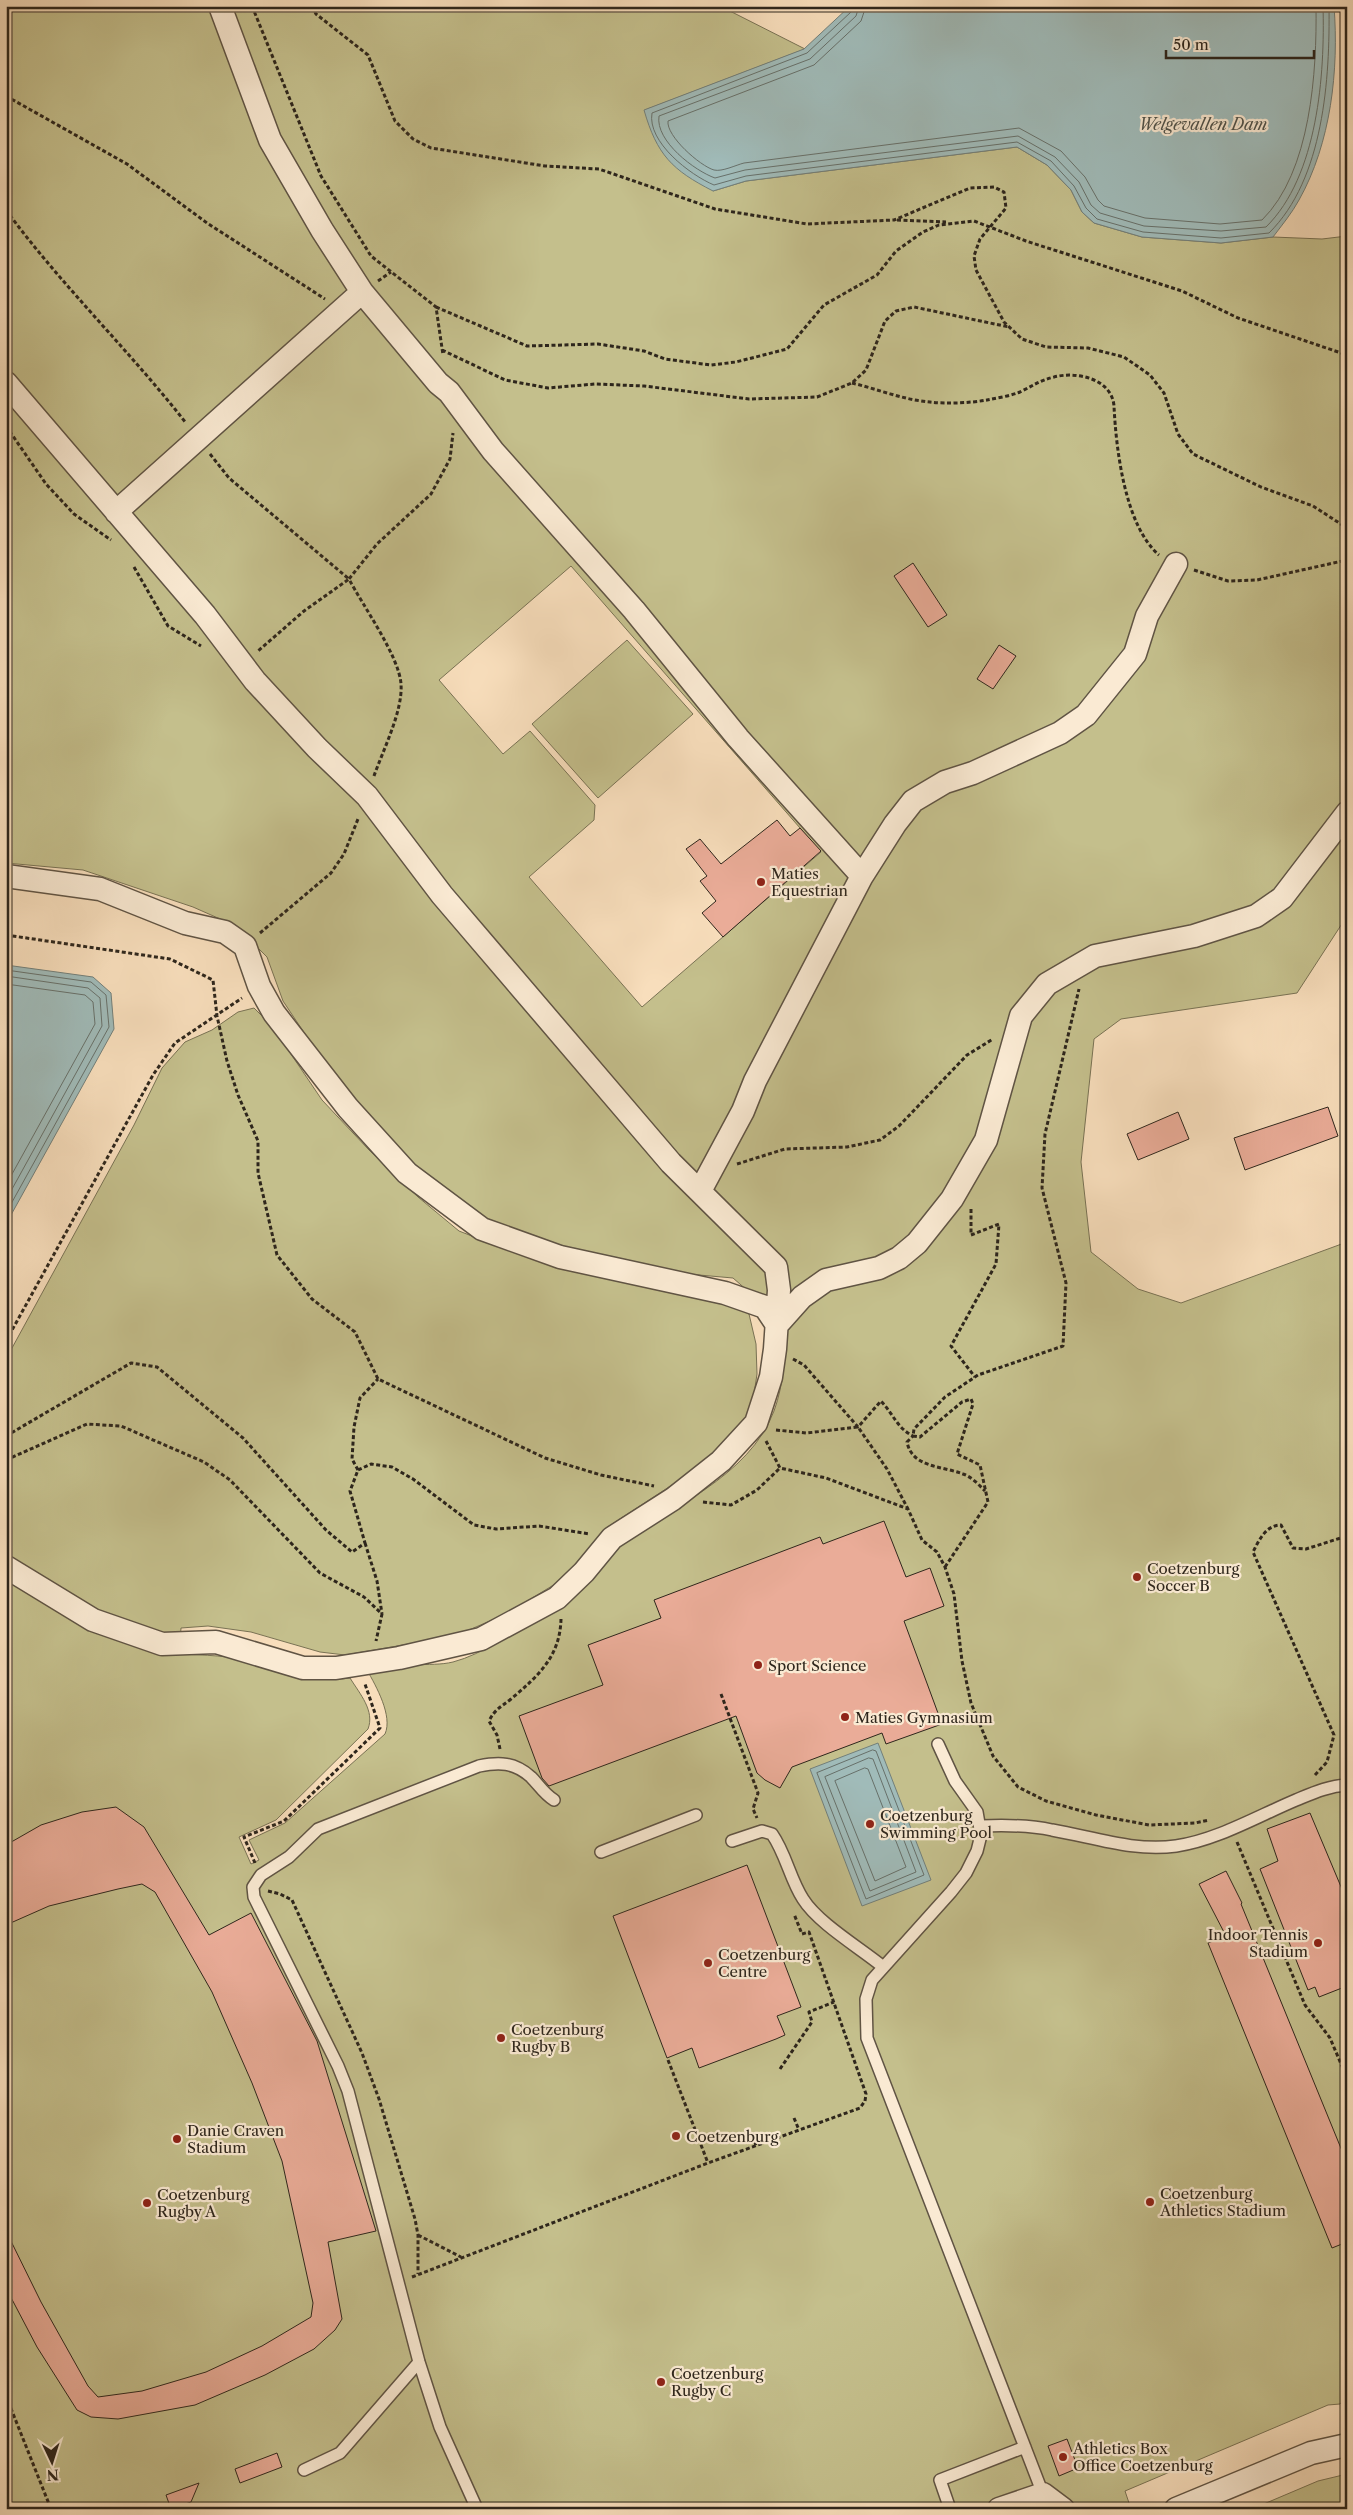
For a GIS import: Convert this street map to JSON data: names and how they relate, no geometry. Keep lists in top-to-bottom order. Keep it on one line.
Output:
{"water":["Welgevallen Dam"],"places":["Maties Equestrian","Coetzenburg Soccer B","Sport Science","Maties Gymnasium","Coetzenburg Swimming Pool","Indoor Tennis Stadium","Coetzenburg Centre","Coetzenburg Rugby B","Coetzenburg","Danie Craven Stadium","Coetzenburg Athletics Stadium","Coetzenburg Rugby A","Coetzenburg Rugby C","Athletics Box Office Coetzenburg"],"scale_bar":"50 m","north":"bottom"}
